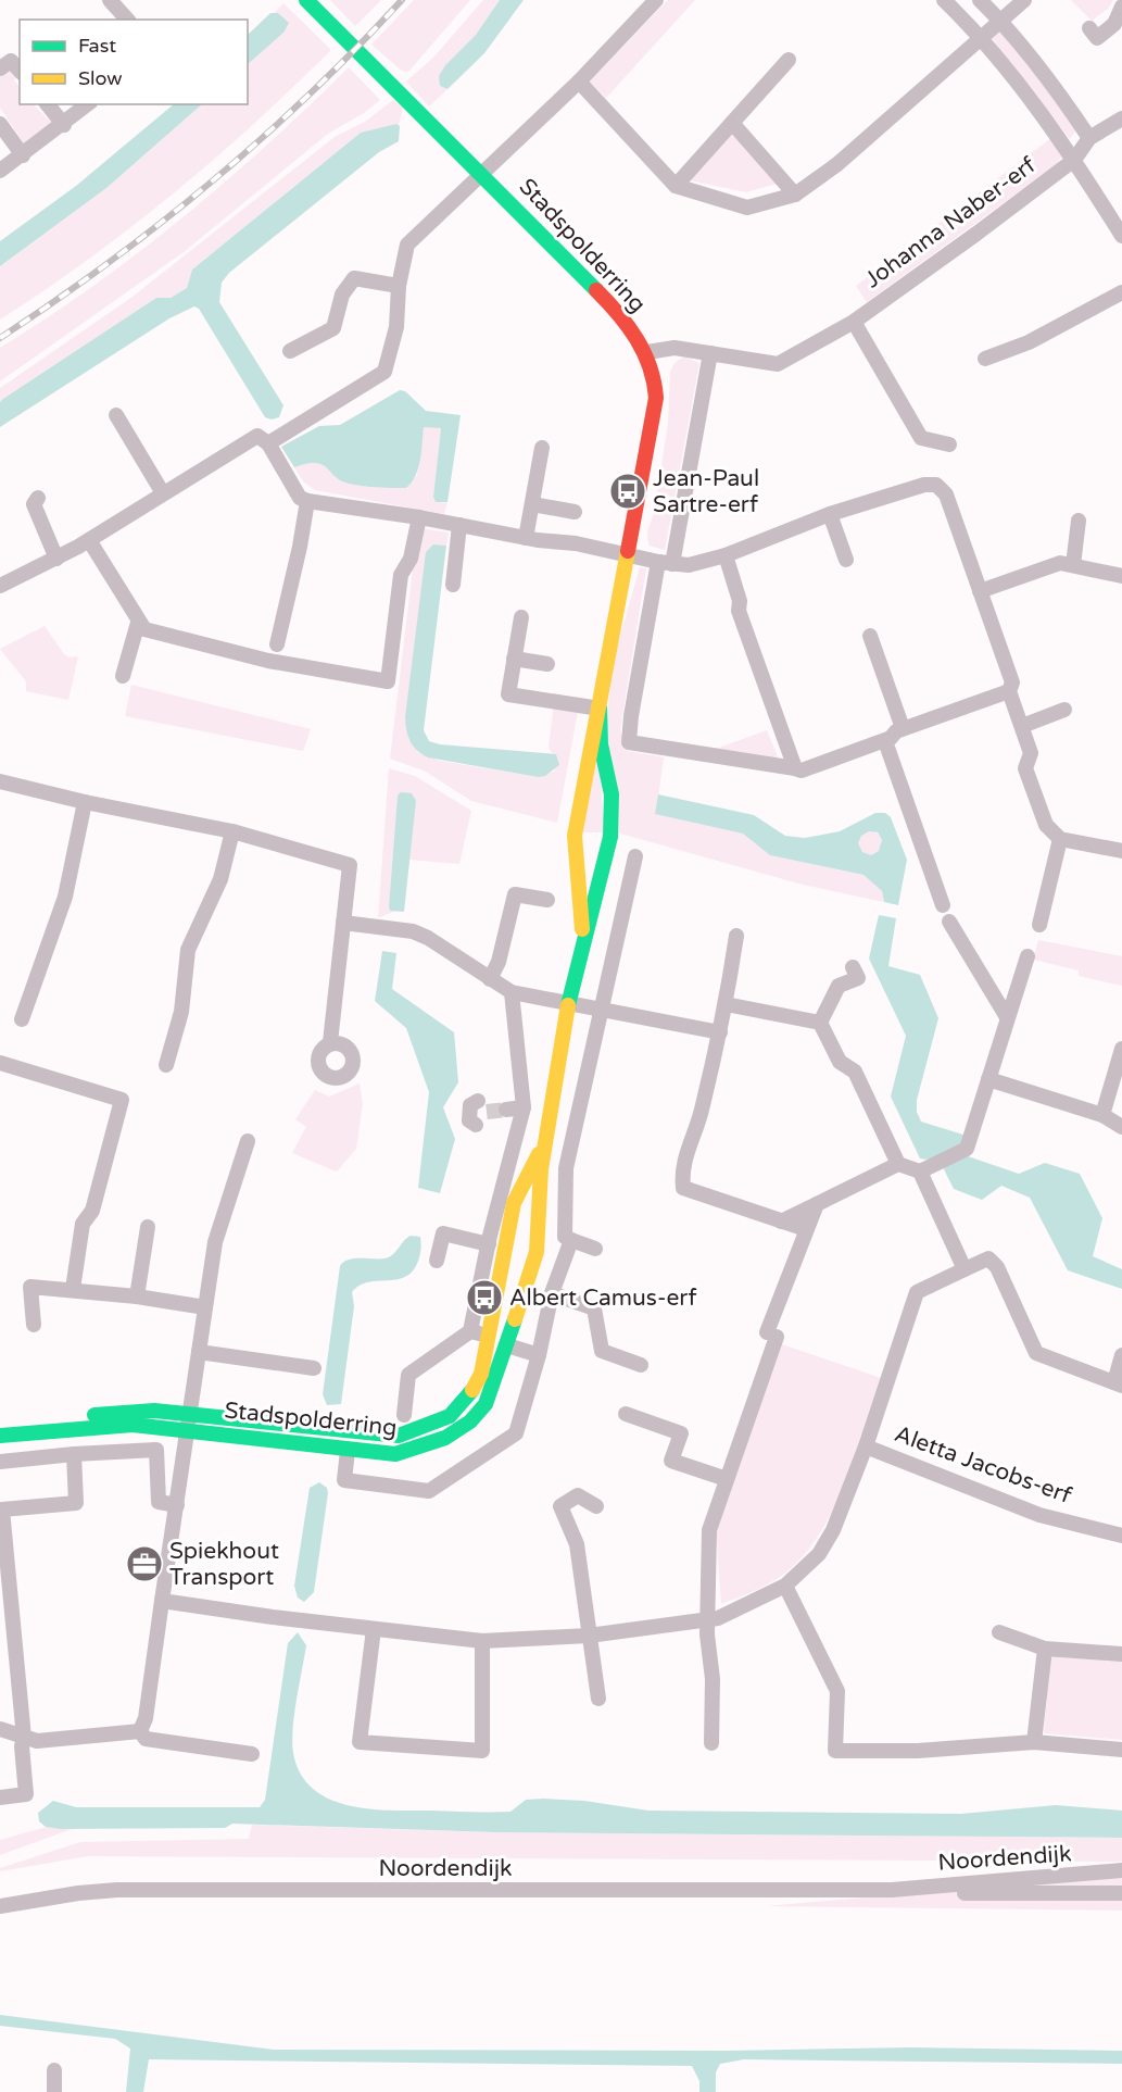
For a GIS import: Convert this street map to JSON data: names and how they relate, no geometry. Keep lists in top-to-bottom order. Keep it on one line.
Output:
{"streets":{"street":["Johanna Naber-erf","Stadspolderring","Aletta Jacobs-erf","Noordendijk"]},"crossings":[["Johanna Naber-erf","Stadspolderring"]],"places":{"bus stop":["Jean-Paul Sartre-erf","Albert Camus-erf"],"office":["Spiekhout Transport"]},"legend":["Fast","Slow"]}
